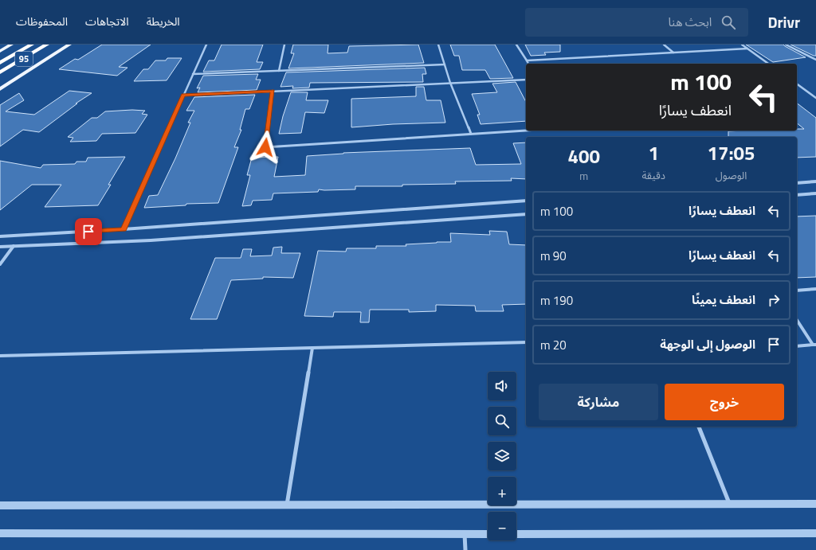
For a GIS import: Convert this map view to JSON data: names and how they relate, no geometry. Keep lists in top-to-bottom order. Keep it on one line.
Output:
{"streets":{"highway":["95"]},"page":{"header":"Drivr","search":"ابحث هنا","nav":["الخريطة","الاتجاهات","المحفوظات"],"turn":["100 m","انعطف يسارًا"],"eta":["17:05","الوصول","1","دقيقة","400","m"],"list":[{"name":"انعطف يسارًا","value":"100 m"},{"name":"انعطف يسارًا","value":"90 m"},{"name":"انعطف يمينًا","value":"190 m"},{"name":"الوصول إلى الوجهة","value":"20 m"}],"map_buttons":["+","−"],"buttons":["خروج","مشاركة"]}}
